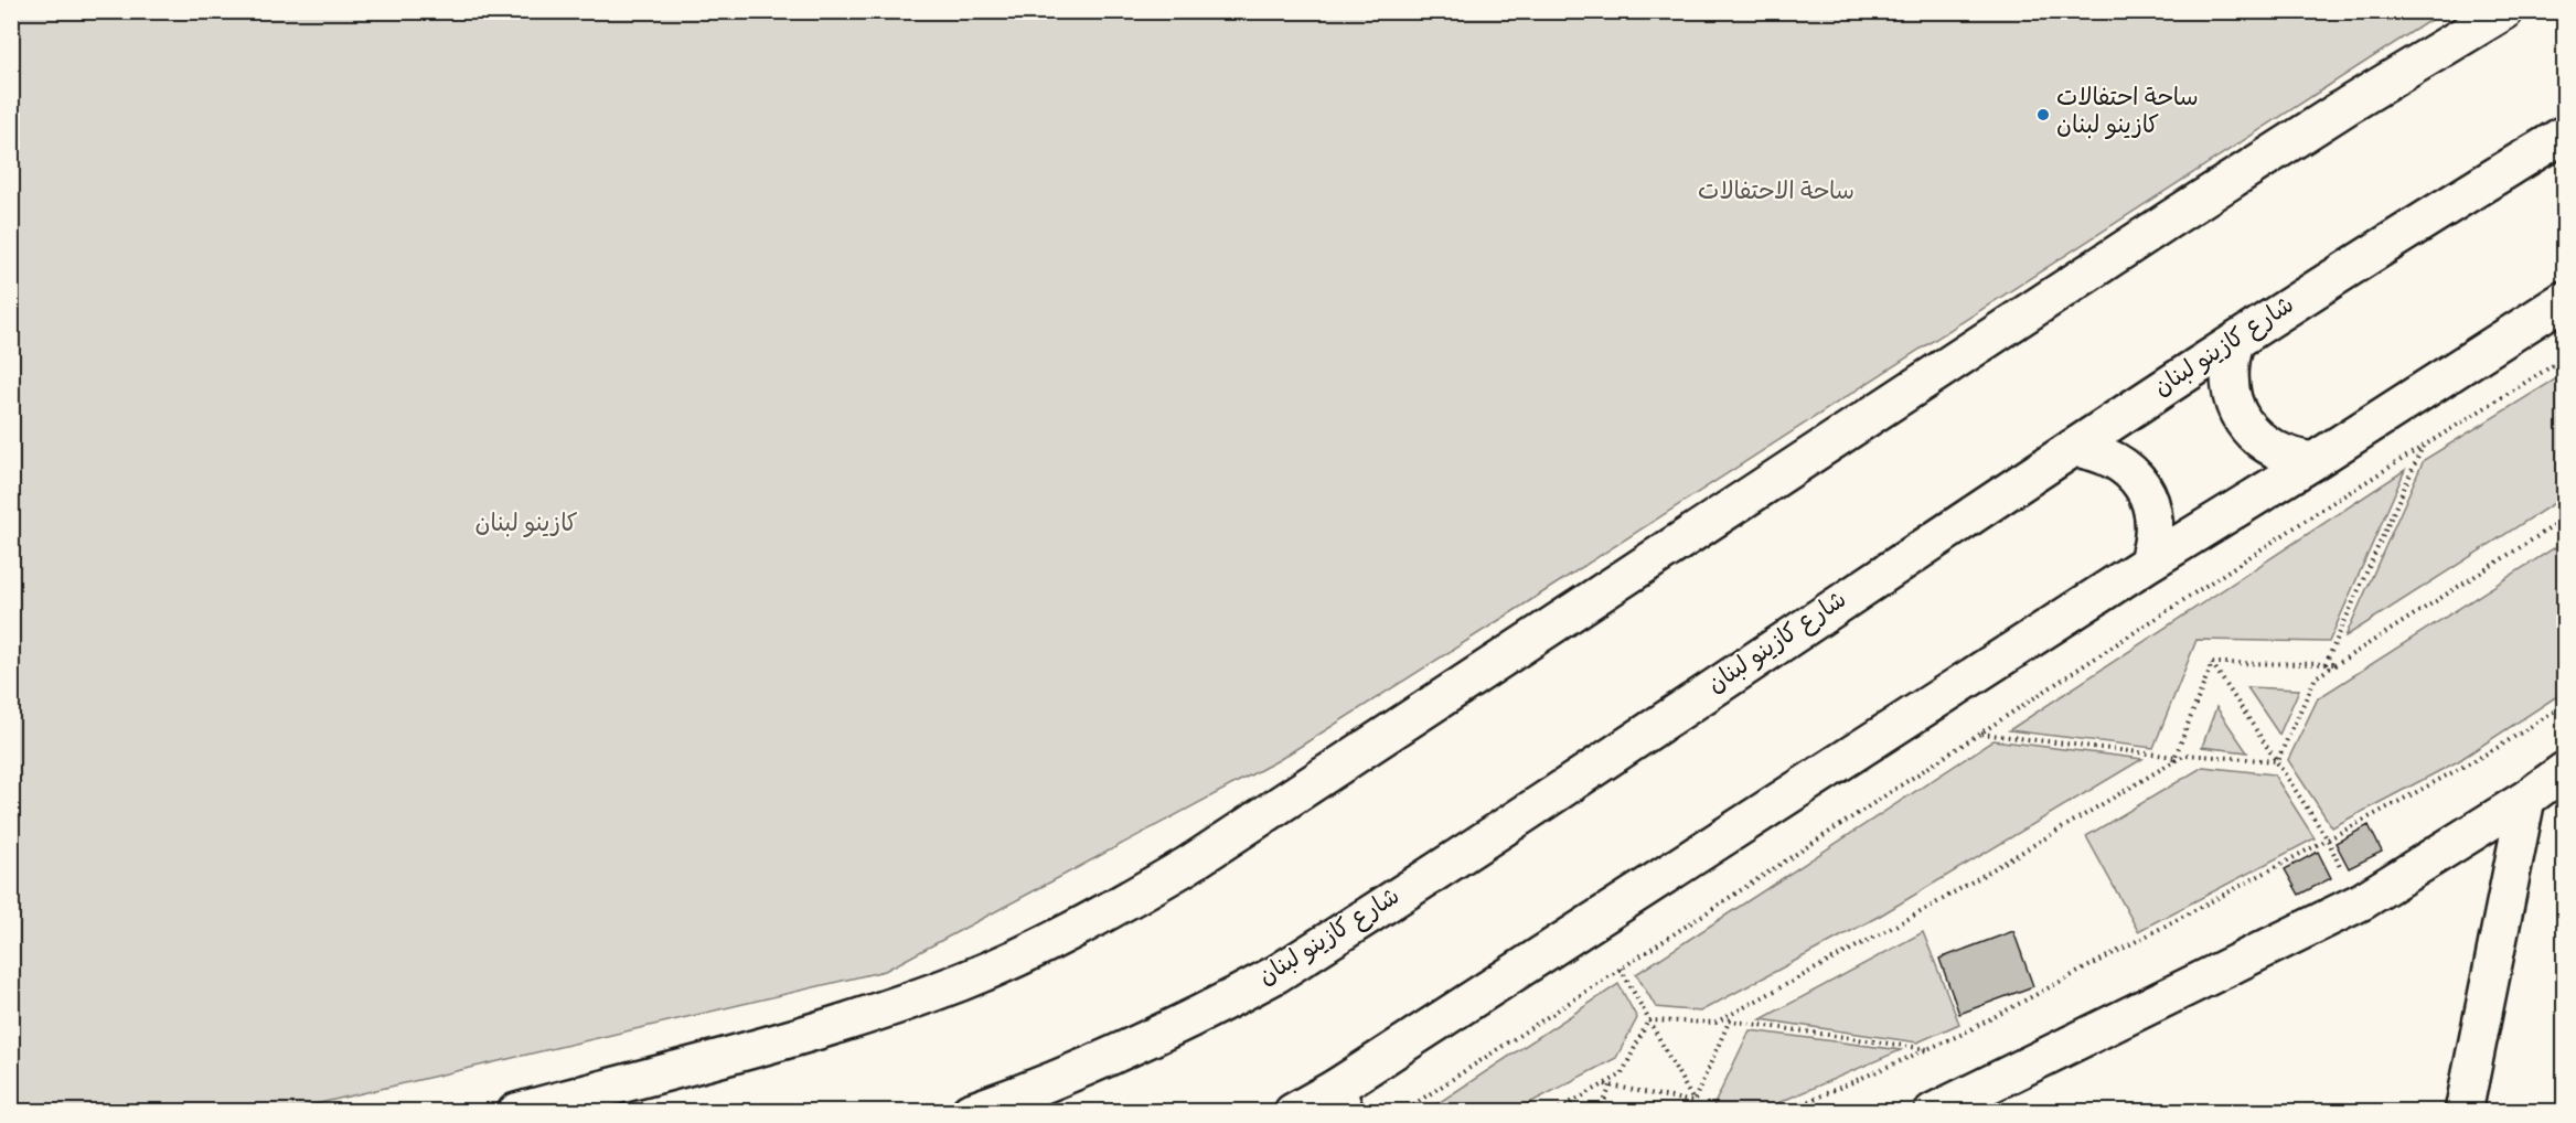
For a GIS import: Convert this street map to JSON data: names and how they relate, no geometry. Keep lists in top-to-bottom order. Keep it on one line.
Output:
{"streets":{"main road":["شارع كازينو لبنان"]},"parks":["ساحة الاحتفالات","كازينو لبنان"],"places":["ساحة احتفالات كازينو لبنان"]}
